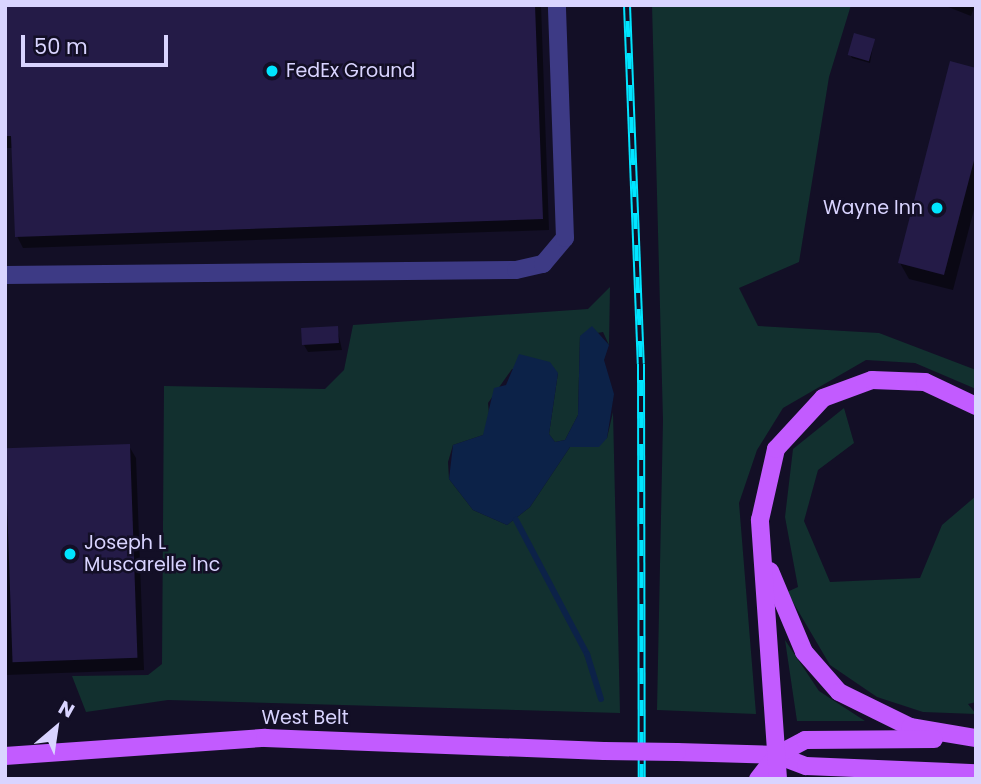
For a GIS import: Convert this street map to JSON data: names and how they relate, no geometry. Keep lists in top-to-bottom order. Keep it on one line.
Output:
{"streets":{"main road":["West Belt"]},"places":["FedEx Ground","Wayne Inn","Joseph L Muscarelle Inc"],"scale_bar":"50 m","north":"top right"}
